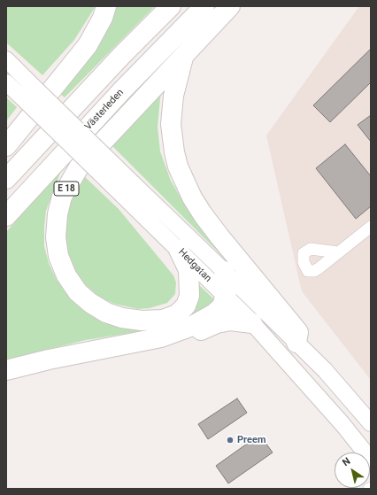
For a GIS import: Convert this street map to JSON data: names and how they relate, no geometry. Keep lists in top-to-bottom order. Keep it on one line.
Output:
{"streets":{"highway":["Västerleden","E 18"],"main road":["Hedgatan"]},"crossings":[["E 18","Hedgatan"]],"places":["Preem"],"north":"top left"}
